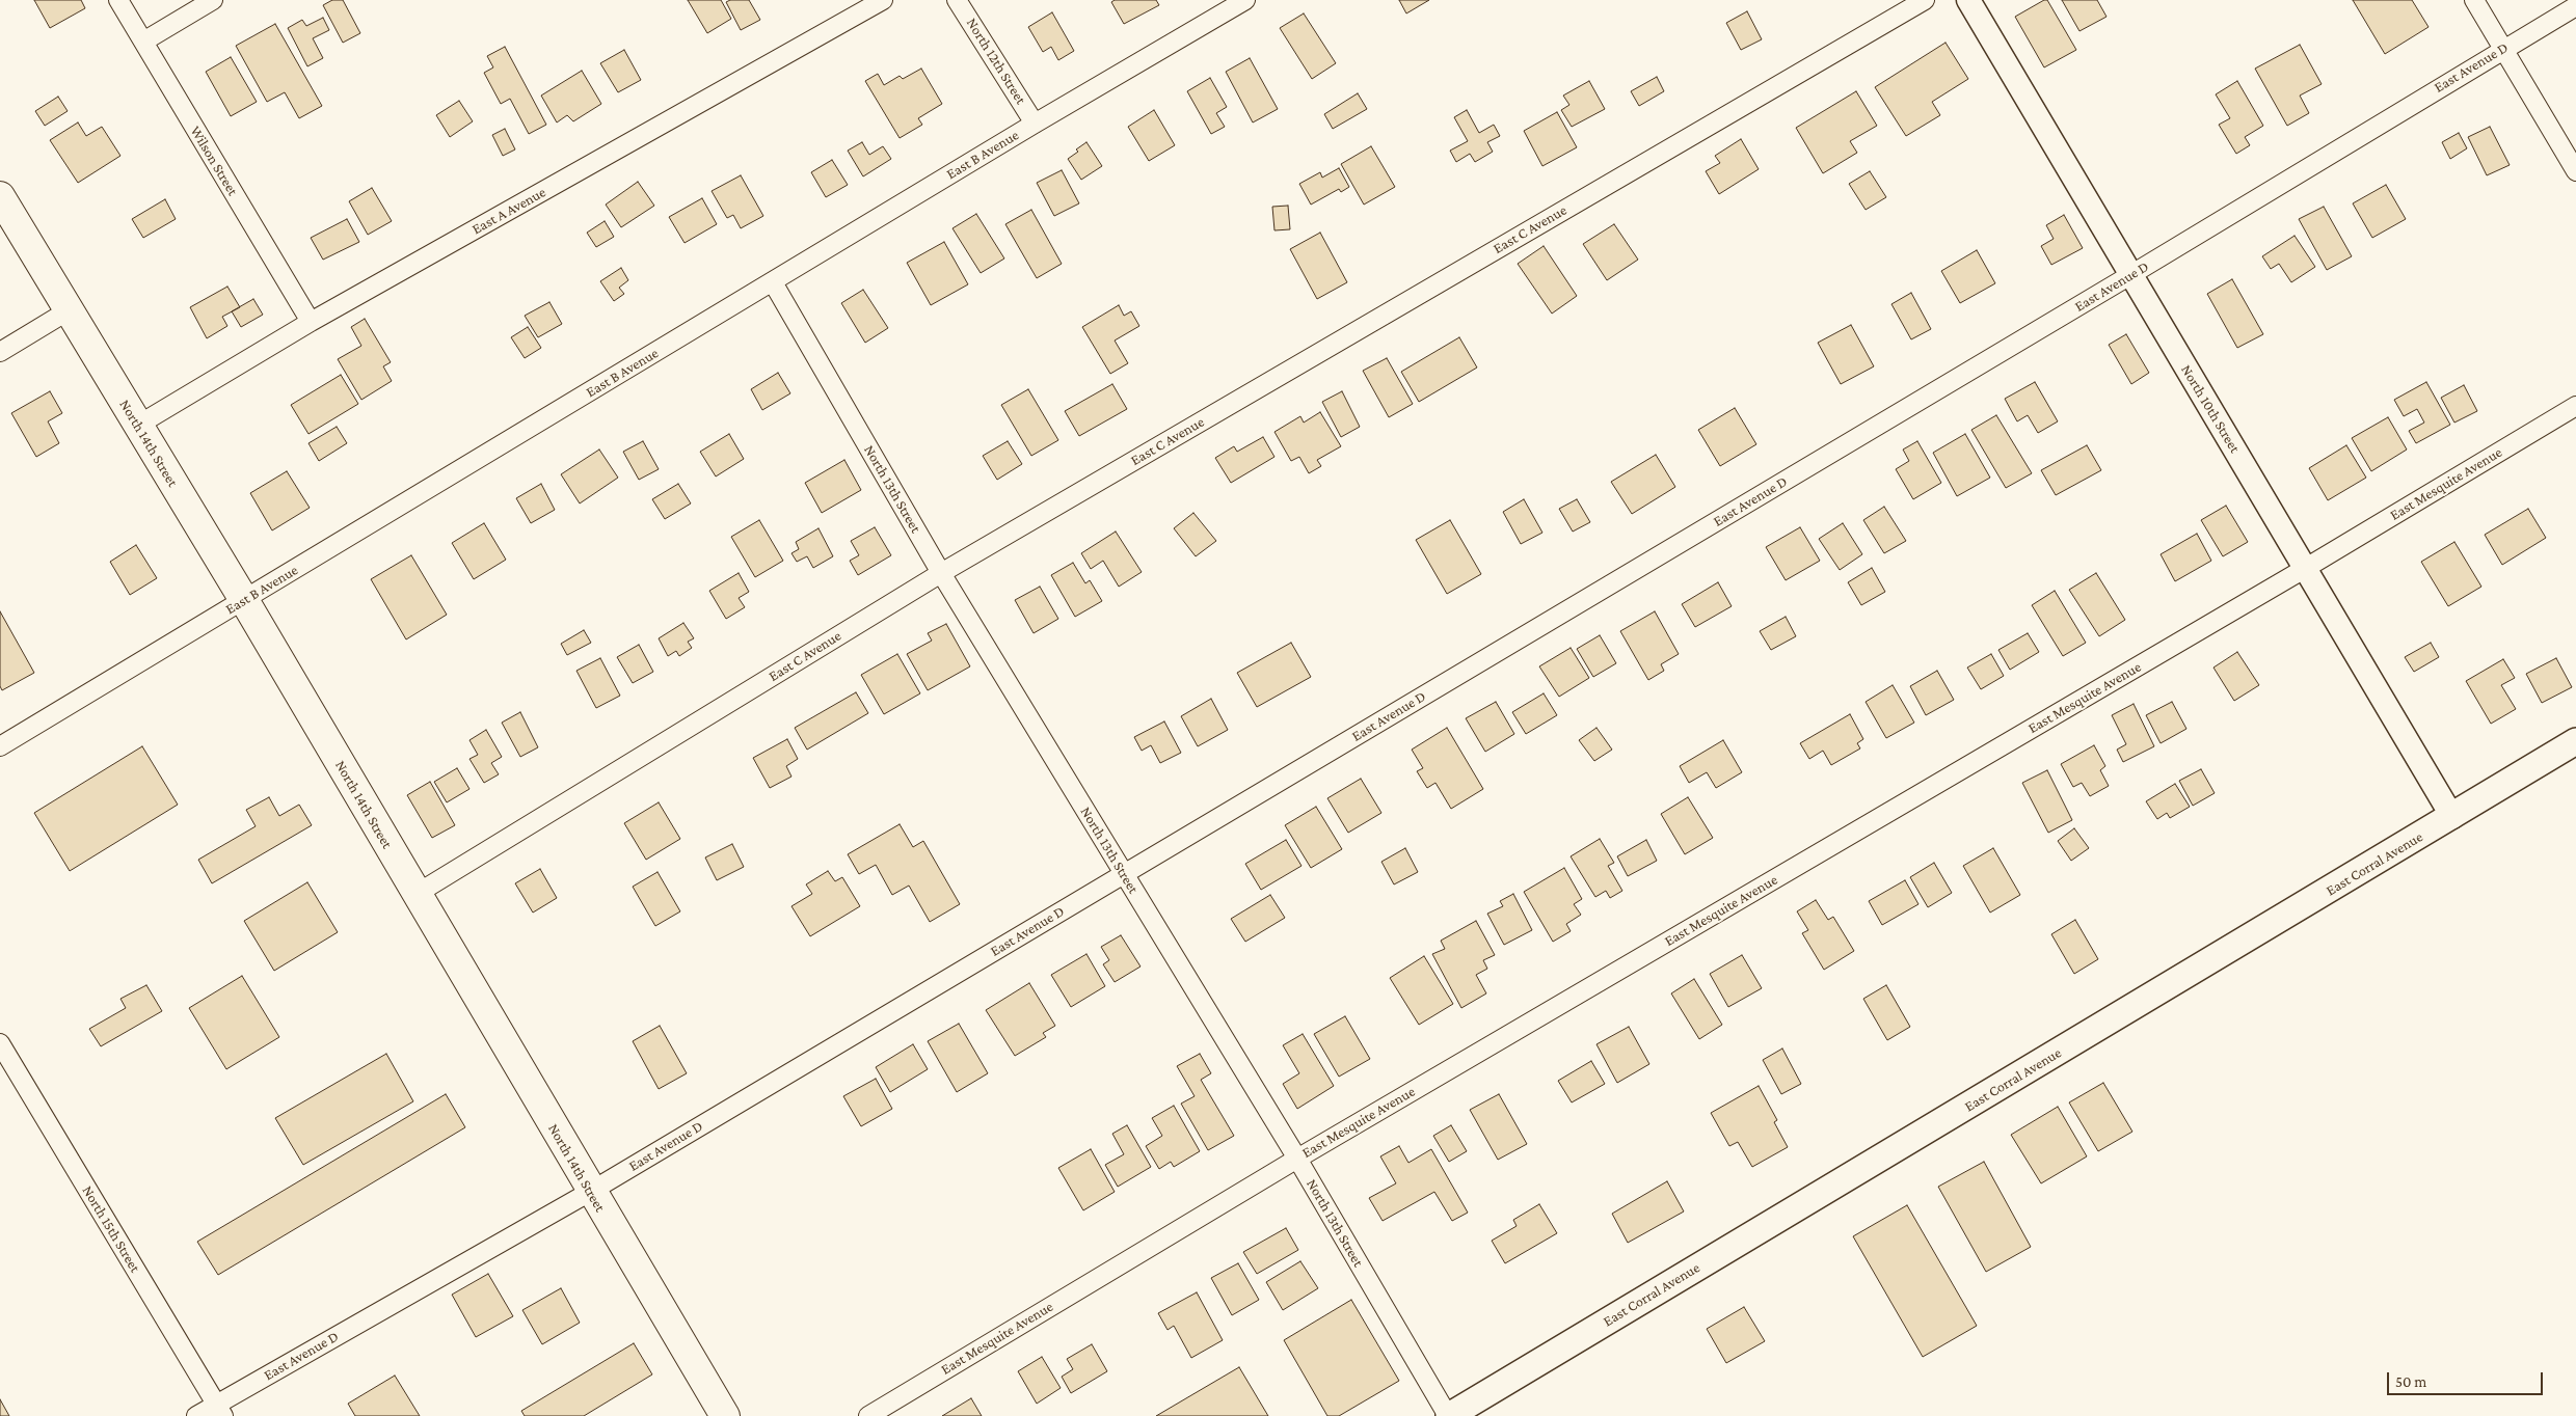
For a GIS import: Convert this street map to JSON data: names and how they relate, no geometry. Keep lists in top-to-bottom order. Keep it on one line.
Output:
{"streets":{"main road":["North 14th Street","East Corral Avenue"],"street":["North 12th Street","East Avenue D","East B Avenue","Wilson Street","East A Avenue","East C Avenue","North 10th Street","East Mesquite Avenue","North 13th Street","North 15th Street"]},"crossings":[["North 12th Street","East B Avenue"],["East Avenue D","North 10th Street"],["East Avenue D","North 14th Street"],["East Avenue D","North 13th Street"],["East Avenue D","North 15th Street"],["East B Avenue","North 14th Street"],["East B Avenue","North 13th Street"],["Wilson Street","East A Avenue"],["East A Avenue","North 14th Street"],["East C Avenue","North 14th Street"],["East C Avenue","North 13th Street"],["North 10th Street","East Mesquite Avenue"],["North 10th Street","East Corral Avenue"],["East Mesquite Avenue","North 13th Street"],["North 13th Street","East Corral Avenue"]],"scale_bar":"50 m"}
